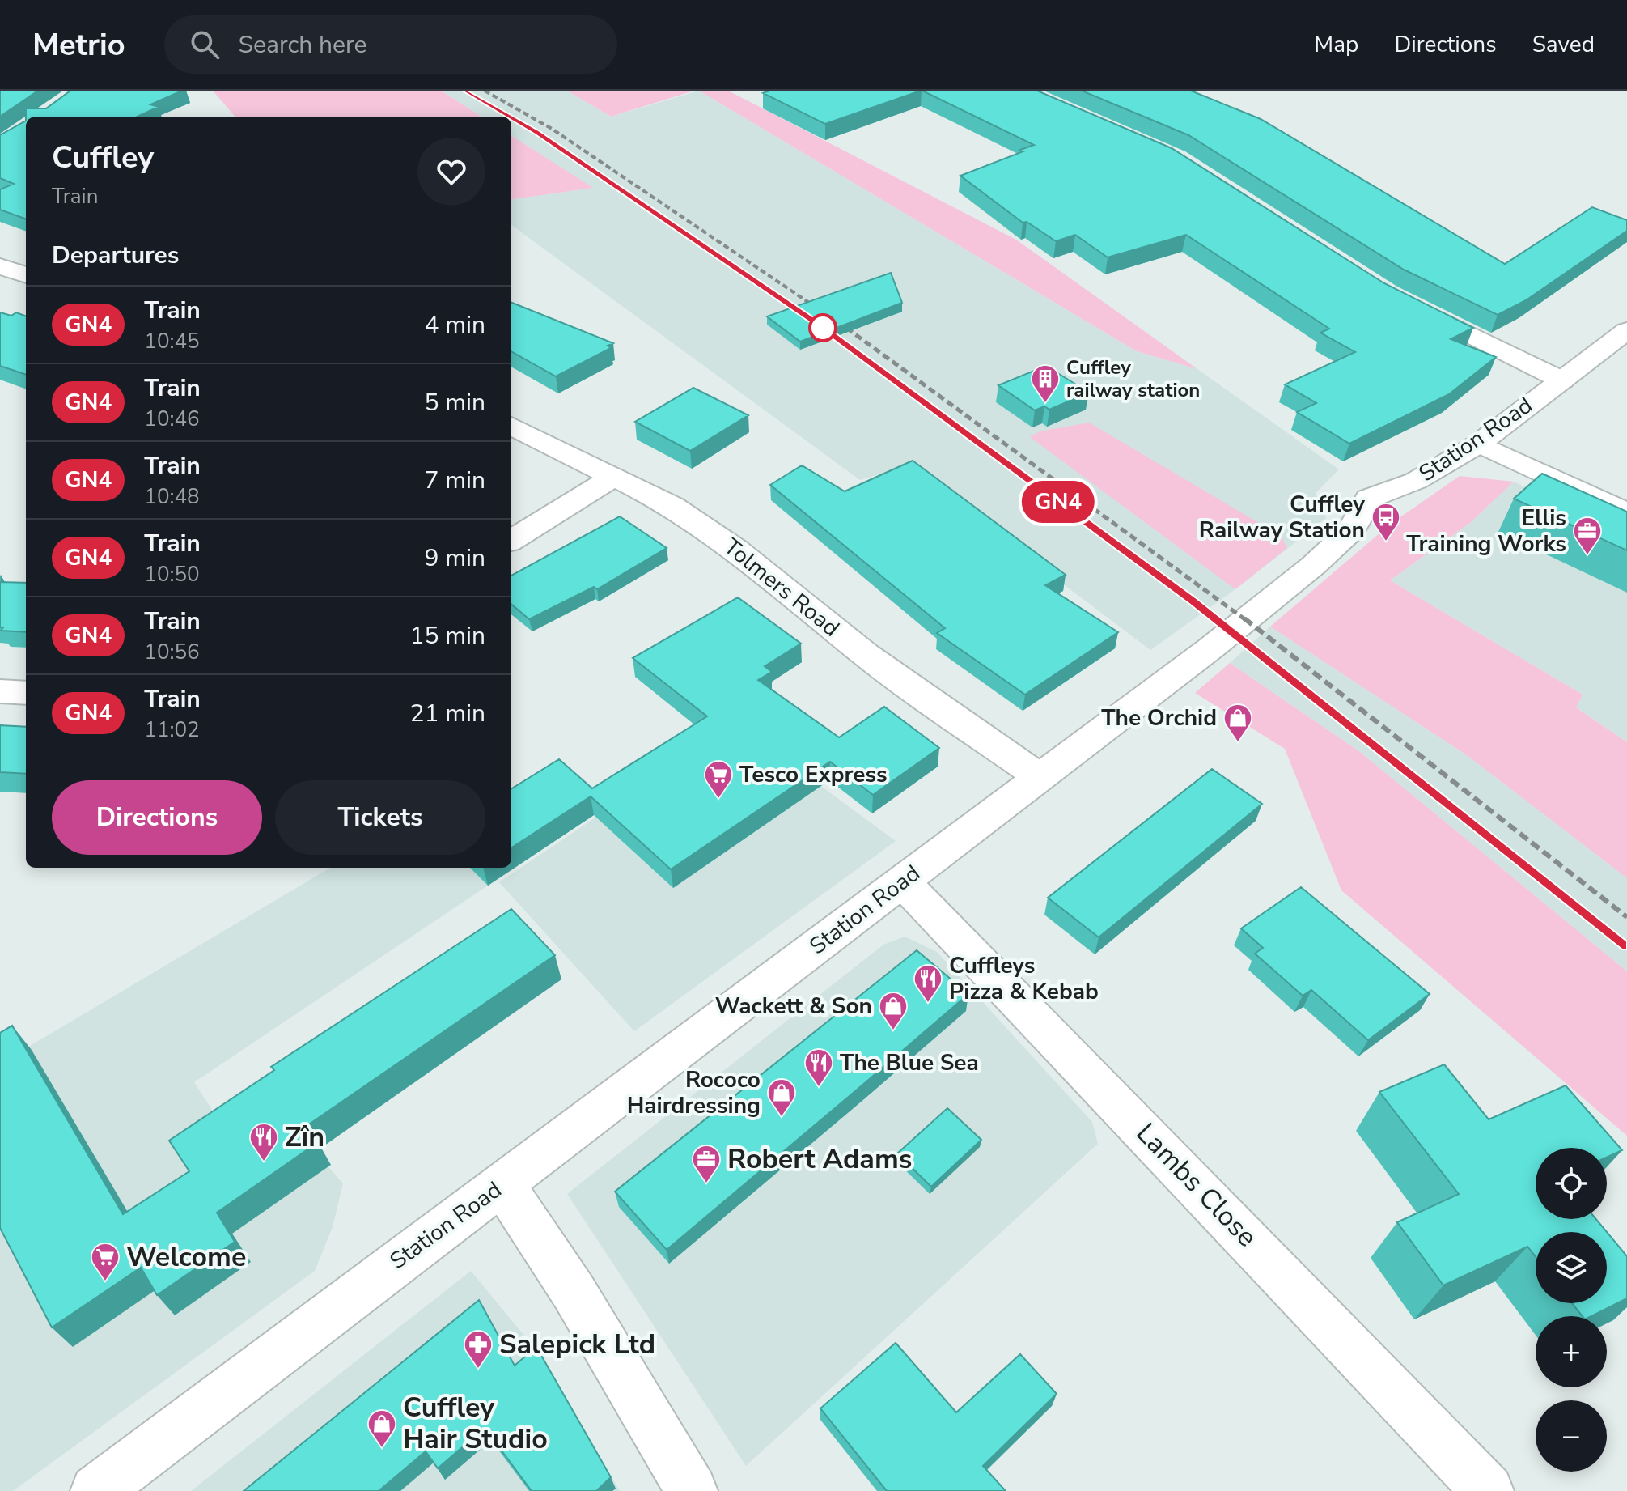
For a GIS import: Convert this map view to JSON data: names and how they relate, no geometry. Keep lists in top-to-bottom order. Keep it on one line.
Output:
{"streets":{"street":["Station Road","Tolmers Road","Lambs Close"]},"crossings":[["Station Road","Tolmers Road"],["Station Road","Lambs Close"]],"places":{"building":["Cuffley railway station"],"bus stop":["Cuffley Railway Station"],"office":["Ellis Training Works","Robert Adams"],"shop":["The Orchid","Wackett & Son","Rococo Hairdressing","Cuffley Hair Studio"],"supermarket":["Tesco Express","Welcome"],"restaurant":["Cuffleys Pizza & Kebab","The Blue Sea","Zîn"],"pharmacy":["Salepick Ltd"]},"page":{"header":"Metrio","search":"Search here","nav":["Map","Directions","Saved"],"on_map":"GN4","heading":[["Cuffley","Train"],"Departures"],"list":[{"mark":"GN4","name":"Train","note":"10:45","value":"4 min"},{"mark":"GN4","name":"Train","note":"10:46","value":"5 min"},{"mark":"GN4","name":"Train","note":"10:48","value":"7 min"},{"mark":"GN4","name":"Train","note":"10:50","value":"9 min"},{"mark":"GN4","name":"Train","note":"10:56","value":"15 min"},{"mark":"GN4","name":"Train","note":"11:02","value":"21 min"}],"buttons":["Directions","Tickets"],"map_buttons":["+","−"]}}
